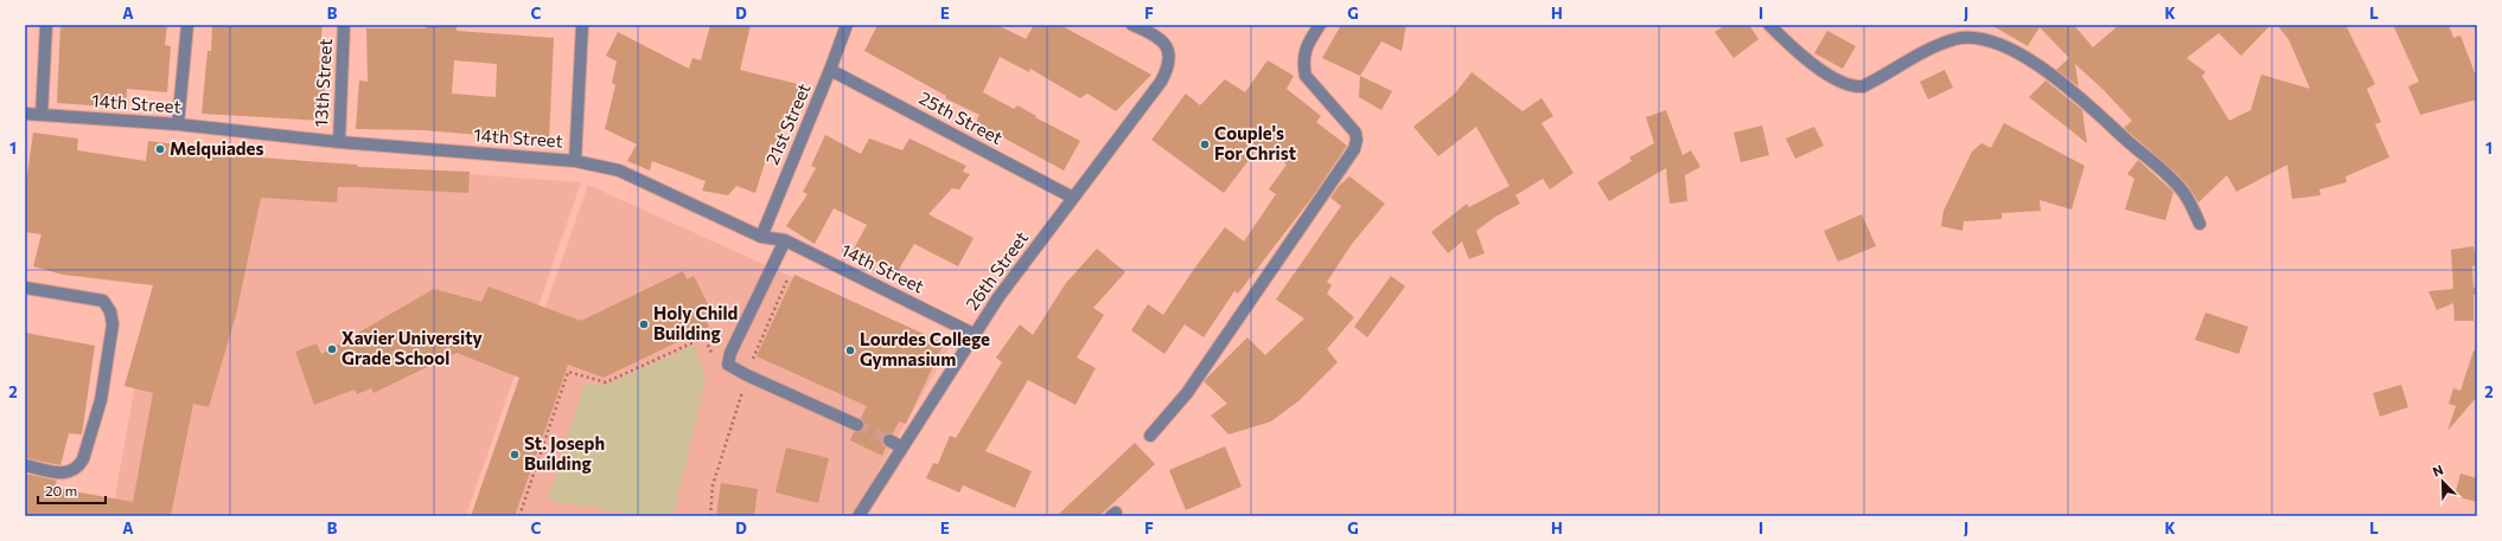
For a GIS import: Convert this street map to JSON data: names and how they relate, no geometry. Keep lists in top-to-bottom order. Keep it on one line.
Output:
{"streets":{"street":["13th Street","14th Street","25th Street","21st Street","26th Street"]},"crossings":[["13th Street","14th Street"],["14th Street","21st Street"],["14th Street","26th Street"],["25th Street","21st Street"],["25th Street","26th Street"]],"places":["Couple's For Christ","Melquiades","Holy Child Building","Xavier University Grade School","Lourdes College Gymnasium","St. Joseph Building"],"scale_bar":"20 m","north":"top left","grid":{"columns":["A","B","C","D","E","F","G","H","I","J","K","L"],"rows":["1","2"]}}
